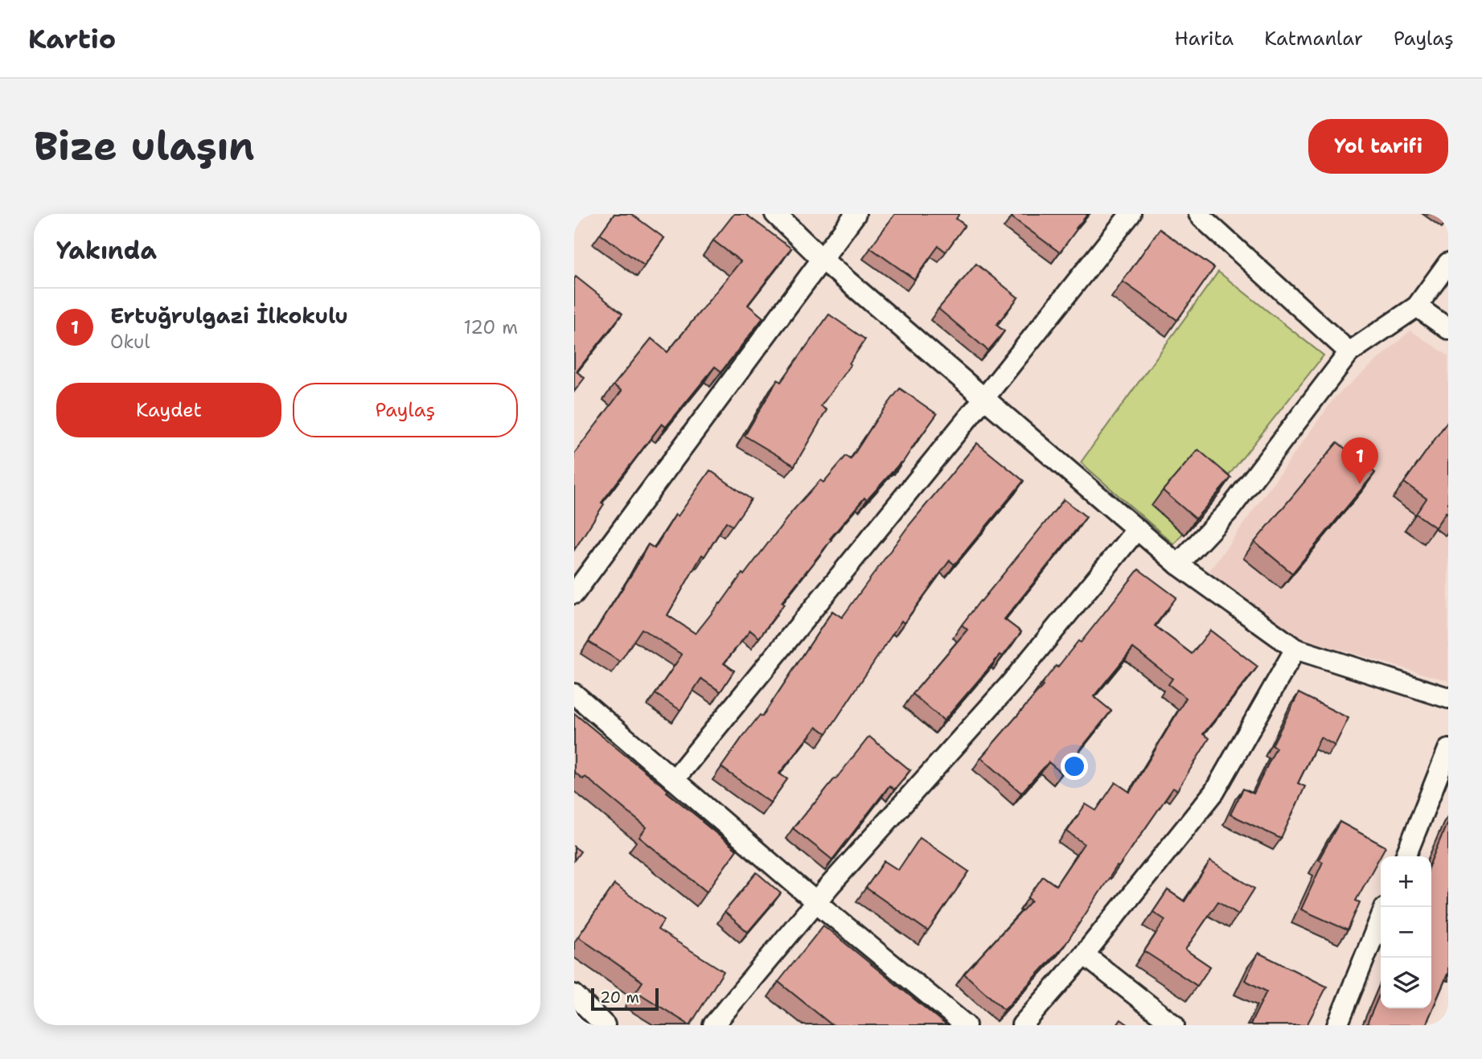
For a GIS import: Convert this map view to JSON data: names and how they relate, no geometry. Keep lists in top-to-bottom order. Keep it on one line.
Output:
{"scale_bar":"20 m","page":{"header":"Kartio","nav":["Harita","Katmanlar","Paylaş"],"buttons":["Yol tarifi",["Kaydet","Paylaş"]],"title":"Bize ulaşın","heading":"Yakında","list":[{"mark":"1","name":"Ertuğrulgazi İlkokulu","note":"Okul","value":"120 m"}],"pins":"1","map_buttons":["+","−"],"scale":"20 m"}}
